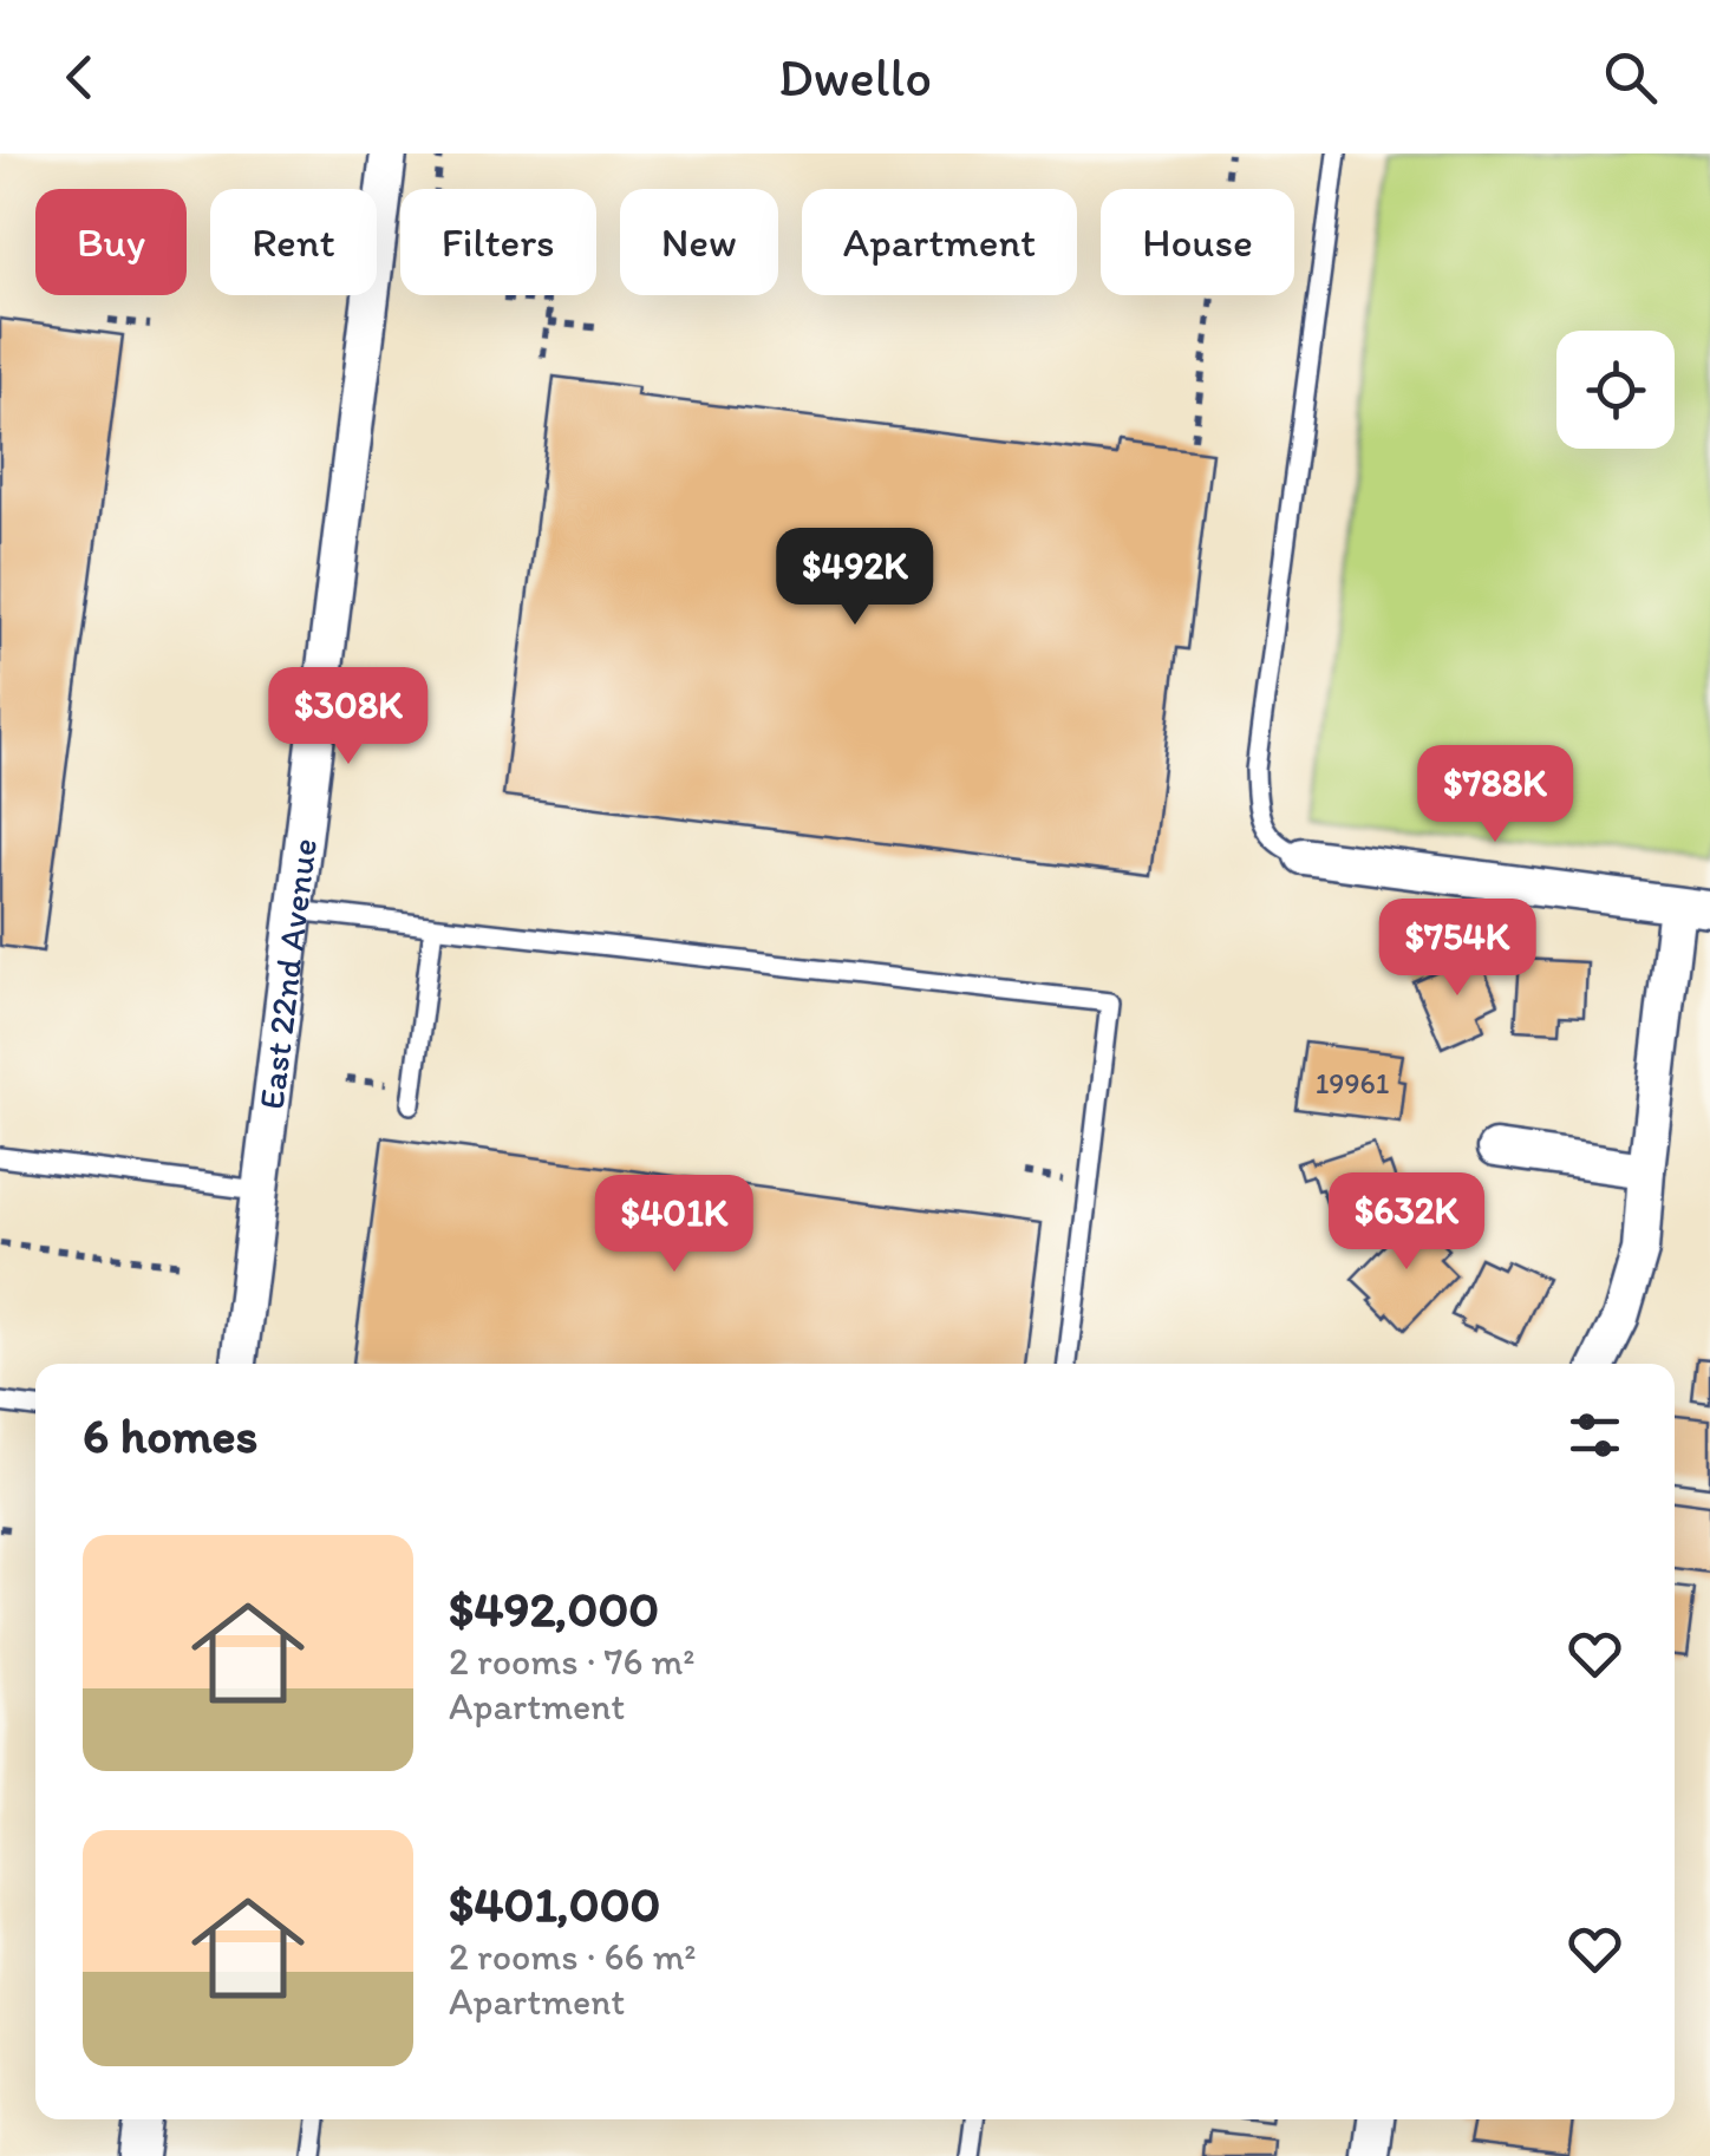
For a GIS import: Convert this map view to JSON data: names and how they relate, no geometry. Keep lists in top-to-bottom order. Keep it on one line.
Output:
{"streets":{"street":["East 22nd Avenue"]},"house_numbers":["19961"],"page":{"header":"Dwello","chip":["Buy","Rent","Filters","New","Apartment","House"],"price":["$492K","$308K","$788K","$754K","$632K","$401K"],"heading":"6 homes","list":[{"name":"$492,000","note":"2 rooms · 76 m² · Apartment"},{"name":"$401,000","note":"2 rooms · 66 m² · Apartment"}]}}
